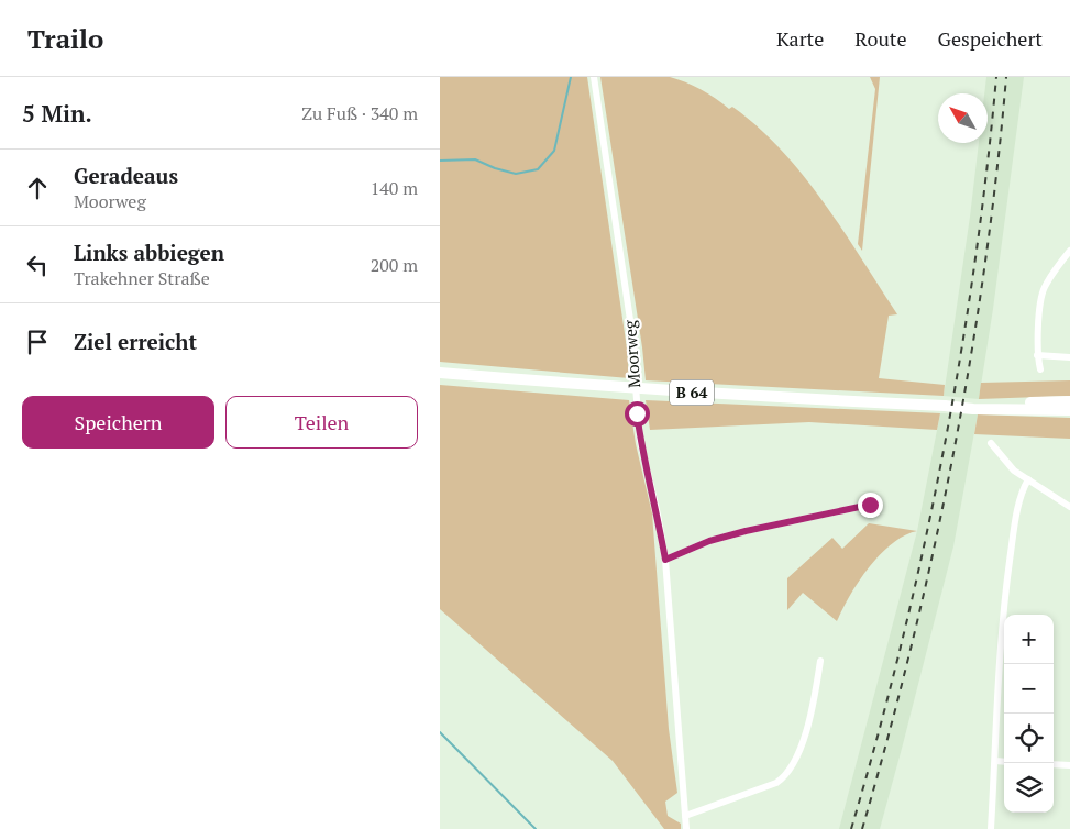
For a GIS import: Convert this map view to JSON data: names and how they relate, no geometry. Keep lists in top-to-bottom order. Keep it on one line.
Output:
{"streets":{"main road":["B 64"],"street":["Moorweg"]},"north":"top left","page":{"header":"Trailo","nav":["Karte","Route","Gespeichert"],"heading":["5 Min.","Zu Fuß · 340 m"],"list":[["Geradeaus","Moorweg","140 m"],["Links abbiegen","Trakehner Straße","200 m"],"Ziel erreicht"],"buttons":["Speichern","Teilen"],"map_buttons":["+","−"]}}
